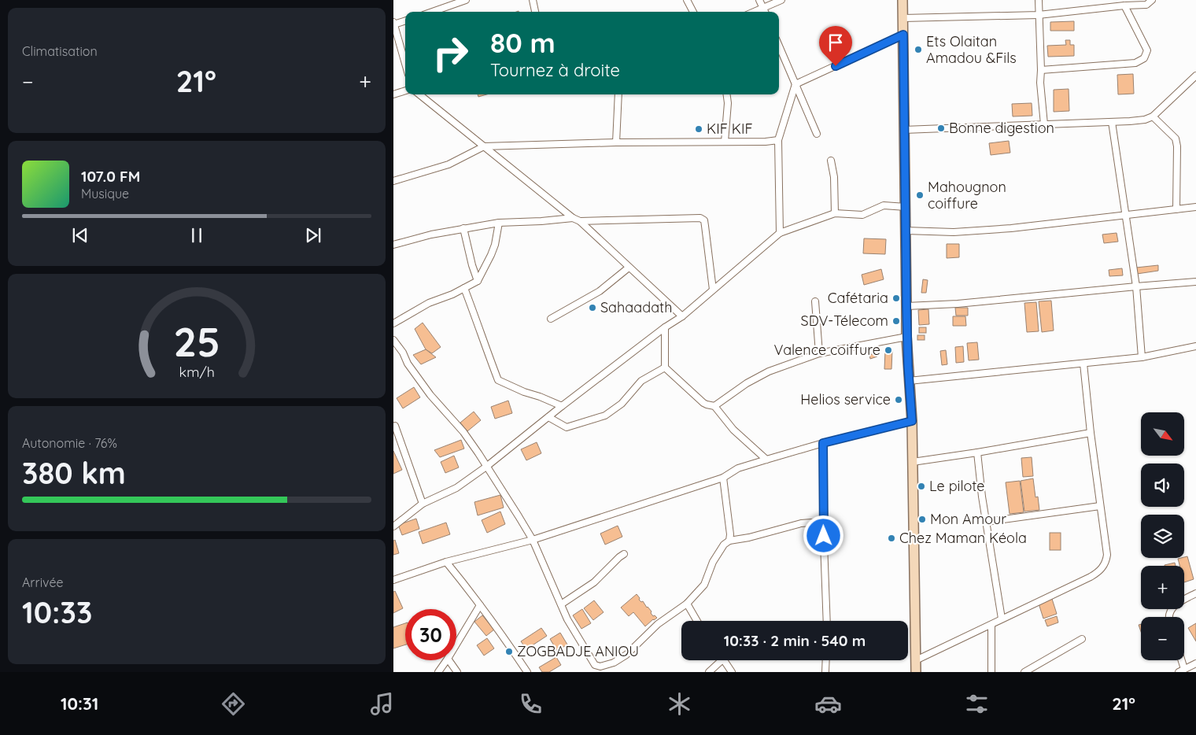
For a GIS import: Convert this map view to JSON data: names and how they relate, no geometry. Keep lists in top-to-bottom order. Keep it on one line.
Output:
{"places":["Ets Olaitan Amadou &Fils","Bonne digestion","KIF KIF","Mahougnon coiffure","Cafétaria","Sahaadath","SDV-Télecom","Valence coiffure","Helios service","Le pilote","Mon Amour","Chez Maman Kéola","ZOGBADJE ANIOU"],"north":"bottom right","page":{"tile":["Climatisation",["Autonomie · 76%","380 km"],["Arrivée","10:33"]],"turn":["80 m","Tournez à droite"],"heat":["−","21°","+"],"song":["107.0 FM","Musique"],"map_buttons":["+","−"],"limit":"30","trip":"10:33 · 2 min · 540 m","tabs":["10:31","21°"],"gauge":["25","km/h"]}}
